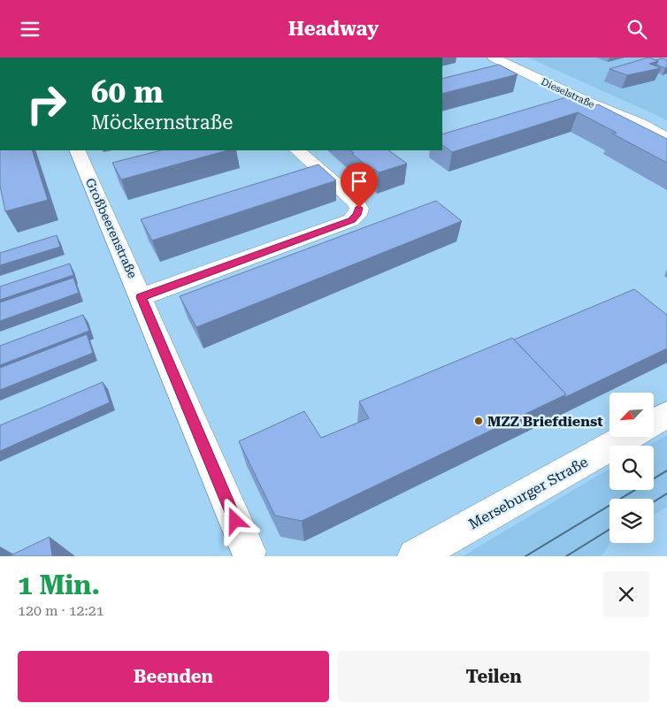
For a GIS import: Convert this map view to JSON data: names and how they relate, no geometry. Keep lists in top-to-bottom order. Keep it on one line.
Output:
{"streets":{"street":["Dieselstraße","Großbeerenstraße","Merseburger Straße"]},"places":["MZZ Briefdienst"],"north":"bottom left","page":{"header":"Headway","turn":["60 m","Möckernstraße"],"heading":["1 Min.","120 m · 12:21"],"buttons":["Beenden","Teilen"]}}
